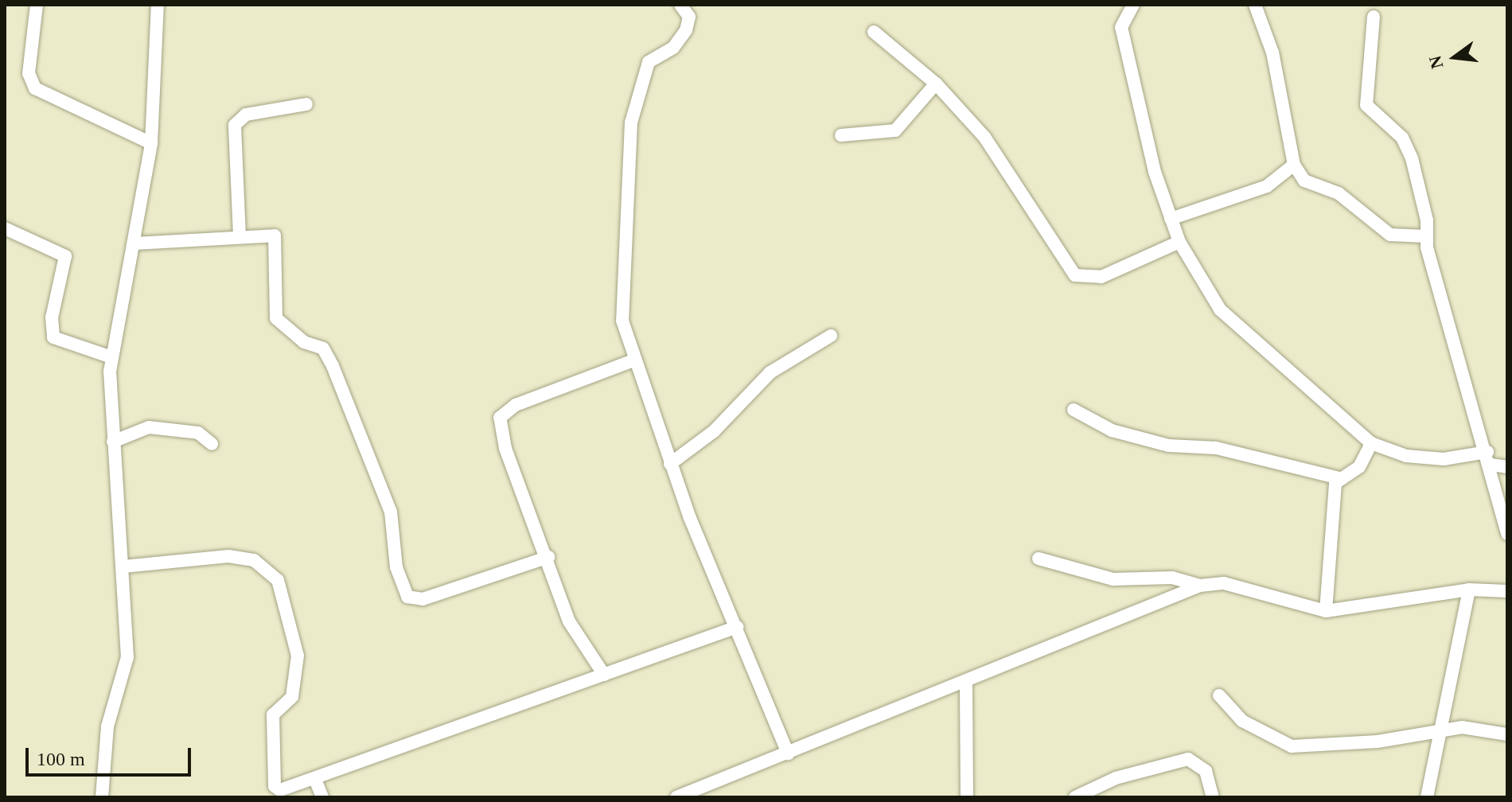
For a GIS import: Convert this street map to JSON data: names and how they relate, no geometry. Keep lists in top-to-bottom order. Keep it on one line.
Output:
{"scale_bar":"100 m","north":"left"}
